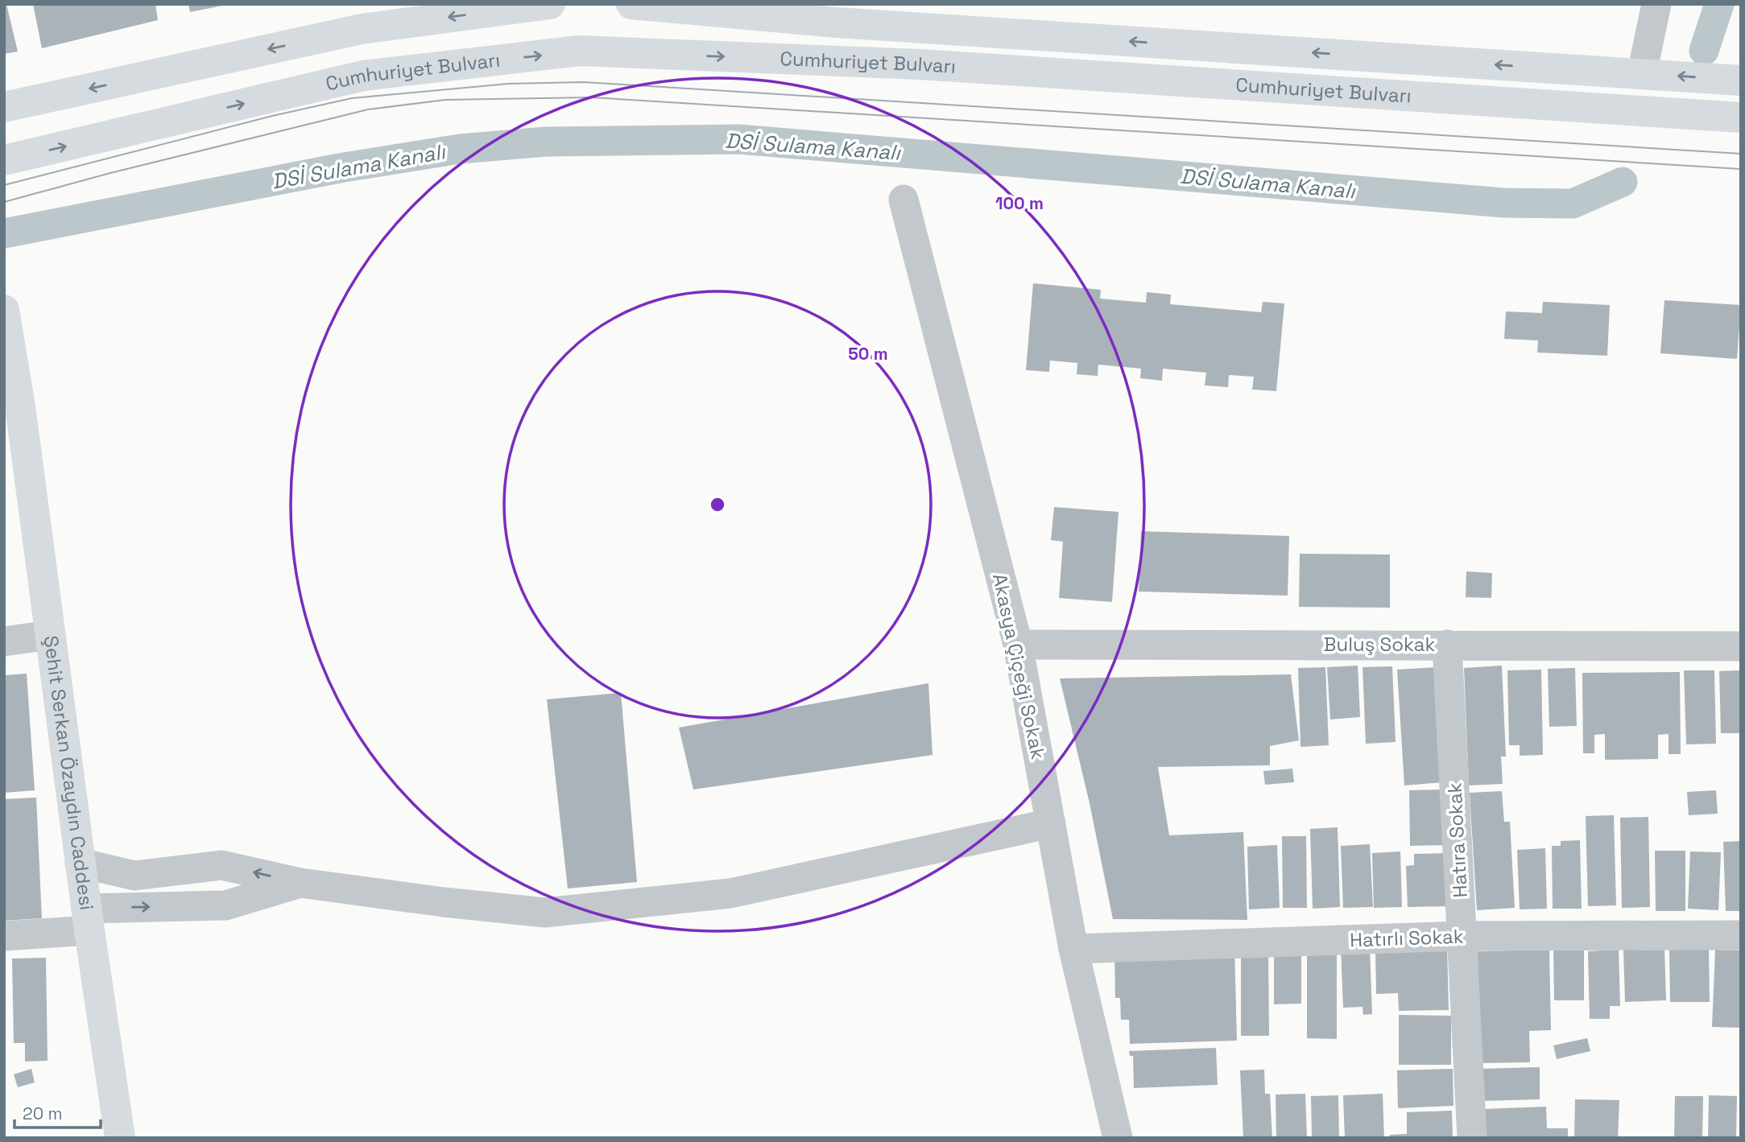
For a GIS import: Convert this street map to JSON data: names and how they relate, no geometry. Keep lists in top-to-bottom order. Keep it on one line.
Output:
{"streets":{"main road":["Cumhuriyet Bulvarı","Şehit Serkan Özaydın Caddesi"],"street":["Buluş Sokak","Akasya Çiçeği Sokak","Hatıra Sokak","Hatırlı Sokak"]},"crossings":[["Buluş Sokak","Akasya Çiçeği Sokak"],["Buluş Sokak","Hatıra Sokak"],["Akasya Çiçeği Sokak","Hatırlı Sokak"],["Hatıra Sokak","Hatırlı Sokak"]],"water":["DSİ Sulama Kanalı"],"scale_bar":"20 m","rings":["100 m","50 m"]}
